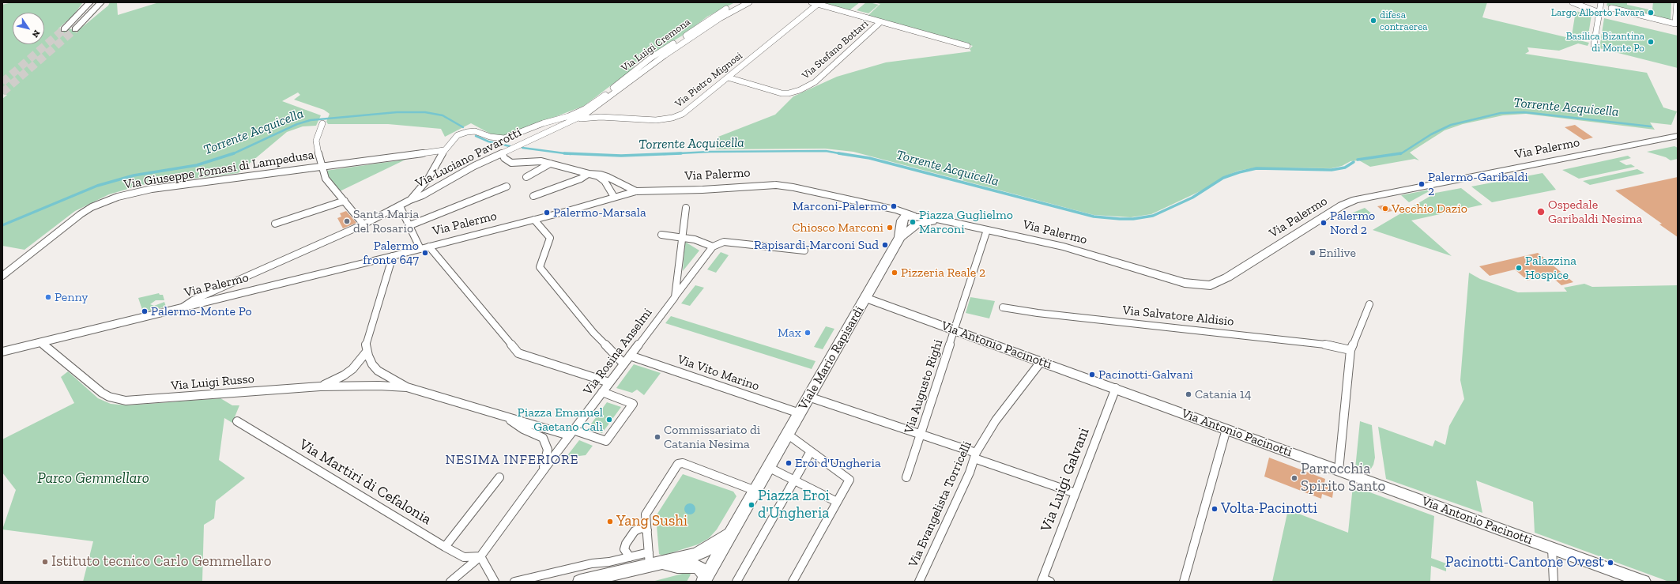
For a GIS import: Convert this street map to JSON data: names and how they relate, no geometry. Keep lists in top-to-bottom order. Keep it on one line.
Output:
{"streets":{"main road":["Via Palermo","Via Antonio Pacinotti","Viale Mario Rapisardi"],"street":["Via Luigi Cremona","Via Stefano Bottari","Via Pietro Mignosi","Via Luciano Pavarotti","Via Giuseppe Tomasi di Lampedusa","Via Salvatore Aldisio","Via Rosina Anselmi","Via Vito Marino","Via Luigi Russo","Via Augusto Righi","Via Luigi Galvani","Via Martiri di Cefalonia","Via Evangelista Torricelli"]},"crossings":[["Via Luigi Cremona","Via Luciano Pavarotti"],["Via Luigi Cremona","Via Giuseppe Tomasi di Lampedusa"],["Via Stefano Bottari","Via Pietro Mignosi"],["Via Pietro Mignosi","Via Luciano Pavarotti"],["Via Palermo","Via Luciano Pavarotti"],["Via Palermo","Via Luigi Russo"],["Via Palermo","Via Augusto Righi"],["Via Antonio Pacinotti","Viale Mario Rapisardi"],["Via Antonio Pacinotti","Via Augusto Righi"],["Via Antonio Pacinotti","Via Luigi Galvani"],["Via Antonio Pacinotti","Via Evangelista Torricelli"],["Via Rosina Anselmi","Via Vito Marino"],["Via Rosina Anselmi","Via Martiri di Cefalonia"],["Viale Mario Rapisardi","Via Vito Marino"]],"districts":["NESIMA INFERIORE"],"water":["Torrente Acquicella"],"parks":["Parco Gemmellaro"],"places":["Largo Alberto Favara","difesa contraerea","Basilica Bizantina di Monte Po","Palermo-Garibaldi 2","Marconi-Palermo","Vecchio Dazio","Ospedale Garibaldi Nesima","Palermo-Marsala","Santa Maria del Rosario","Piazza Guglielmo Marconi","Palermo Nord 2","Chiosco Marconi","Rapisardi-Marconi Sud","Palermo fronte 647","Enilive","Palazzina Hospice","Pizzeria Reale 2","Penny","Palermo-Monte Po","Max","Pacinotti-Galvani","Catania 14","Piazza Emanuel Gaetano Calì","Commissariato di Catania Nesima","Eroi d'Ungheria","Parrocchia Spirito Santo","Piazza Eroi d'Ungheria","Volta-Pacinotti","Yang Sushi","Istituto tecnico Carlo Gemmellaro","Pacinotti-Cantone Ovest"],"north":"bottom right"}
